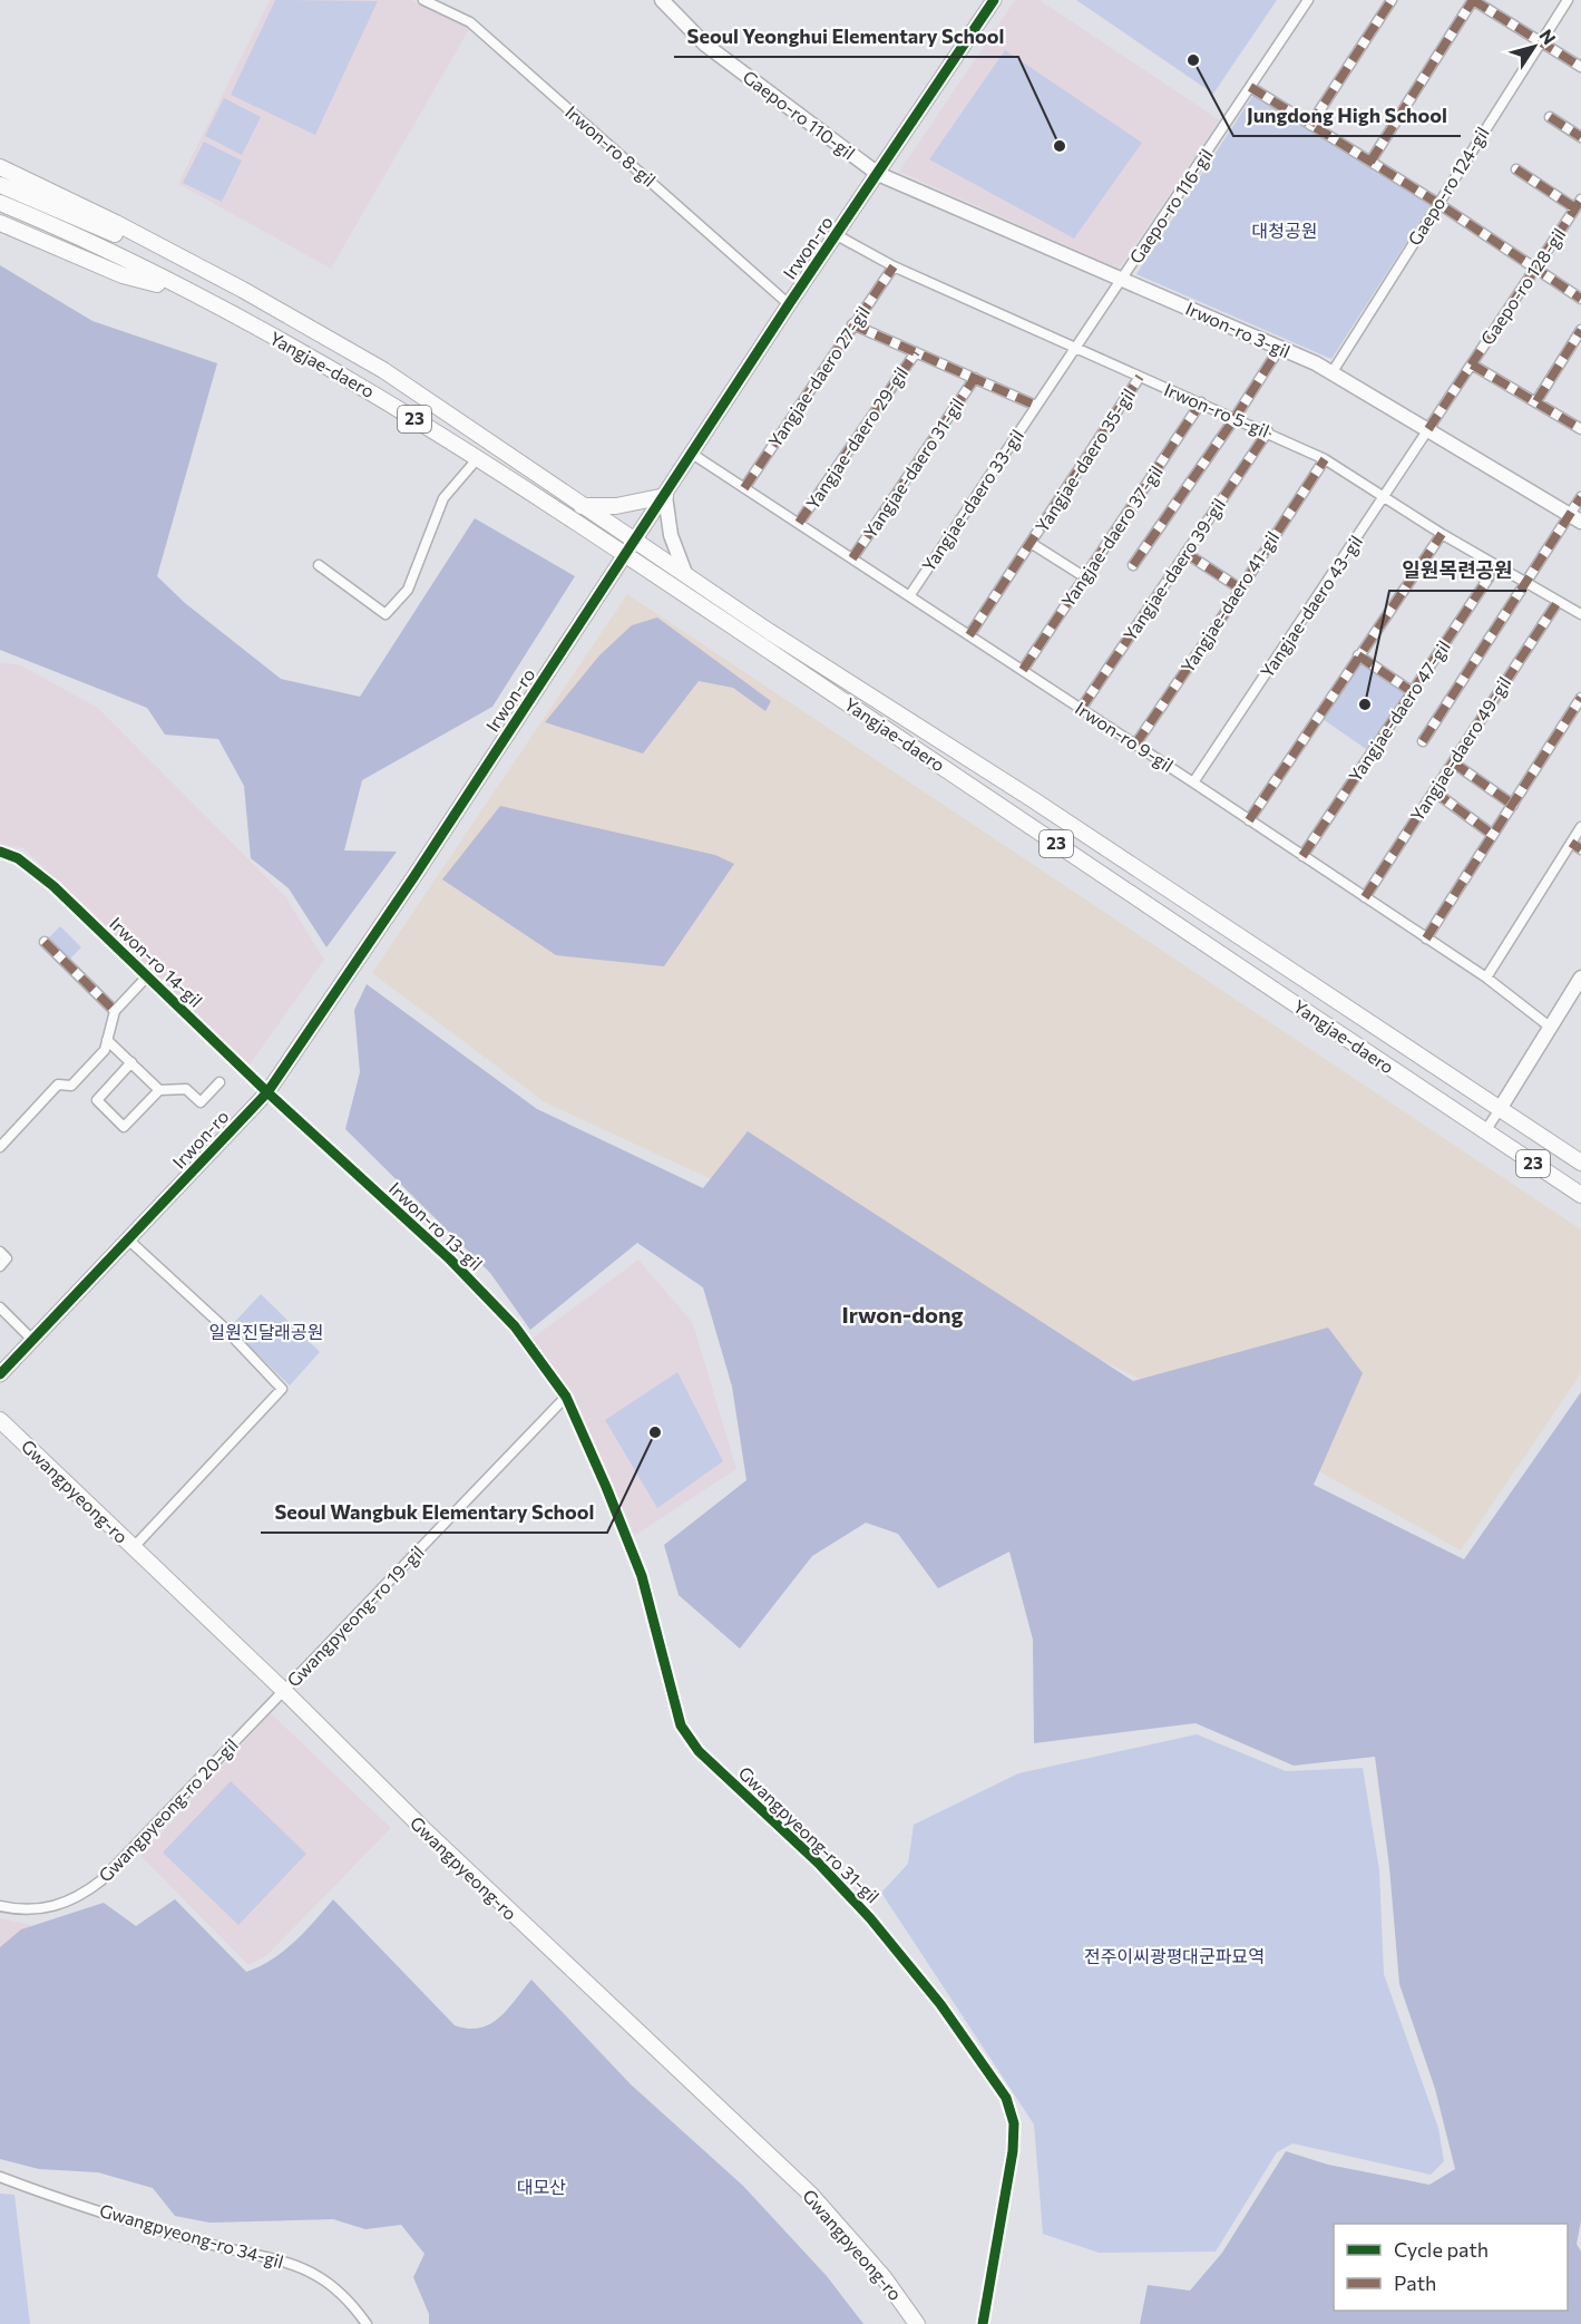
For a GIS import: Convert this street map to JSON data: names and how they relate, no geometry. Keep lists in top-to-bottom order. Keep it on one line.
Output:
{"streets":{"main road":["Yangjae-daero","23","Gwangpyeong-ro"],"street":["Gaepo-ro 110-gil","Irwon-ro 8-gil","Gaepo-ro 124-gil","Gaepo-ro 116-gil","Irwon-ro","Gaepo-ro 128-gil","Irwon-ro 3-gil","Yangjae-daero 27-gil","Irwon-ro 5-gil","Yangjae-daero 29-gil","Yangjae-daero 35-gil","Yangjae-daero 31-gil","Yangjae-daero 33-gil","Yangjae-daero 37-gil","Yangjae-daero 39-gil","Yangjae-daero 41-gil","Yangjae-daero 43-gil","Yangjae-daero 47-gil","Irwon-ro 9-gil","Yangjae-daero 49-gil","Irwon-ro 14-gil","Irwon-ro 13-gil","Gwangpyeong-ro 19-gil","Gwangpyeong-ro 20-gil","Gwangpyeong-ro 31-gil","Gwangpyeong-ro 34-gil"]},"crossings":[["Gaepo-ro 110-gil","Irwon-ro"],["Gaepo-ro 110-gil","Irwon-ro 3-gil"],["Irwon-ro 8-gil","Irwon-ro"],["Gaepo-ro 124-gil","Irwon-ro 3-gil"],["Gaepo-ro 116-gil","Irwon-ro 3-gil"],["Gaepo-ro 116-gil","Yangjae-daero 33-gil"],["Irwon-ro","Irwon-ro 3-gil"],["Irwon-ro","Yangjae-daero"],["Irwon-ro","Irwon-ro 5-gil"],["Irwon-ro","Irwon-ro 9-gil"],["Irwon-ro","Irwon-ro 14-gil"],["Irwon-ro","Irwon-ro 13-gil"],["Gaepo-ro 128-gil","Irwon-ro 3-gil"],["Gaepo-ro 128-gil","Yangjae-daero 43-gil"],["Irwon-ro 3-gil","Yangjae-daero 33-gil"],["Irwon-ro 3-gil","Yangjae-daero 43-gil"],["Yangjae-daero 27-gil","Irwon-ro 5-gil"],["Yangjae-daero 27-gil","Irwon-ro 9-gil"],["Irwon-ro 5-gil","Yangjae-daero 35-gil"],["Irwon-ro 5-gil","Yangjae-daero 33-gil"],["Irwon-ro 5-gil","Yangjae-daero 37-gil"],["Irwon-ro 5-gil","Yangjae-daero 39-gil"],["Irwon-ro 5-gil","Yangjae-daero 41-gil"],["Irwon-ro 5-gil","Yangjae-daero 43-gil"],["Irwon-ro 5-gil","Yangjae-daero 47-gil"],["Irwon-ro 5-gil","Yangjae-daero 49-gil"],["Yangjae-daero 29-gil","Irwon-ro 9-gil"],["Yangjae-daero 35-gil","Yangjae-daero 37-gil"],["Yangjae-daero 35-gil","Irwon-ro 9-gil"],["Yangjae-daero 31-gil","Irwon-ro 9-gil"],["Yangjae-daero 33-gil","Irwon-ro 9-gil"],["Yangjae-daero 37-gil","Irwon-ro 9-gil"],["Yangjae-daero 39-gil","Irwon-ro 9-gil"],["Yangjae-daero 41-gil","Irwon-ro 9-gil"],["Yangjae-daero 43-gil","Irwon-ro 9-gil"],["Yangjae-daero 47-gil","Irwon-ro 9-gil"],["Irwon-ro 9-gil","Yangjae-daero 49-gil"],["Irwon-ro 14-gil","Irwon-ro 13-gil"],["Irwon-ro 13-gil","Gwangpyeong-ro 19-gil"],["Irwon-ro 13-gil","Gwangpyeong-ro 31-gil"],["Gwangpyeong-ro","Gwangpyeong-ro 19-gil"],["Gwangpyeong-ro","Gwangpyeong-ro 20-gil"],["Gwangpyeong-ro 19-gil","Gwangpyeong-ro 20-gil"],["Gwangpyeong-ro 19-gil","Gwangpyeong-ro 31-gil"]],"districts":["Irwon-dong"],"parks":["대청공원","일원진달래공원","전주이씨광평대군파묘역","대모산"],"places":["Jungdong High School","Seoul Yeonghui Elementary School","일원목련공원","Seoul Wangbuk Elementary School"],"legend":["Cycle path","Path"],"north":"top right"}
